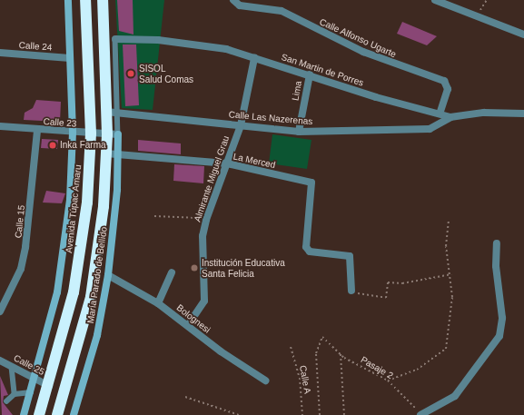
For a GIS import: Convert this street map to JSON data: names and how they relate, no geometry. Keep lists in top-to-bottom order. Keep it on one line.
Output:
{"streets":{"highway":["Avenida Túpac Amaru"],"main road":["María Parado de Bellido"],"street":["Calle Alfonso Ugarte","Calle 24","San Martin de Porres","Lima","Calle Las Nazerenas","Calle 23","La Merced","Almirante Miguel Grau","Calle 15","Bolognesi","Calle 25"],"path":["Pasaje 2","Calle A"]},"crossings":[["Calle Alfonso Ugarte","San Martin de Porres"],["Calle 24","Avenida Túpac Amaru"],["San Martin de Porres","Lima"],["San Martin de Porres","Calle Las Nazerenas"],["San Martin de Porres","Almirante Miguel Grau"],["Lima","Calle Las Nazerenas"],["Calle Las Nazerenas","Almirante Miguel Grau"],["Calle 23","Avenida Túpac Amaru"],["Calle 23","Calle 15"],["Calle 23","María Parado de Bellido"],["La Merced","Almirante Miguel Grau"],["La Merced","María Parado de Bellido"],["Almirante Miguel Grau","Bolognesi"],["Avenida Túpac Amaru","Calle 25"],["María Parado de Bellido","Bolognesi"]],"places":["SISOL Salud Comas","Inka Farma","Institución Educativa Santa Felicia"]}
